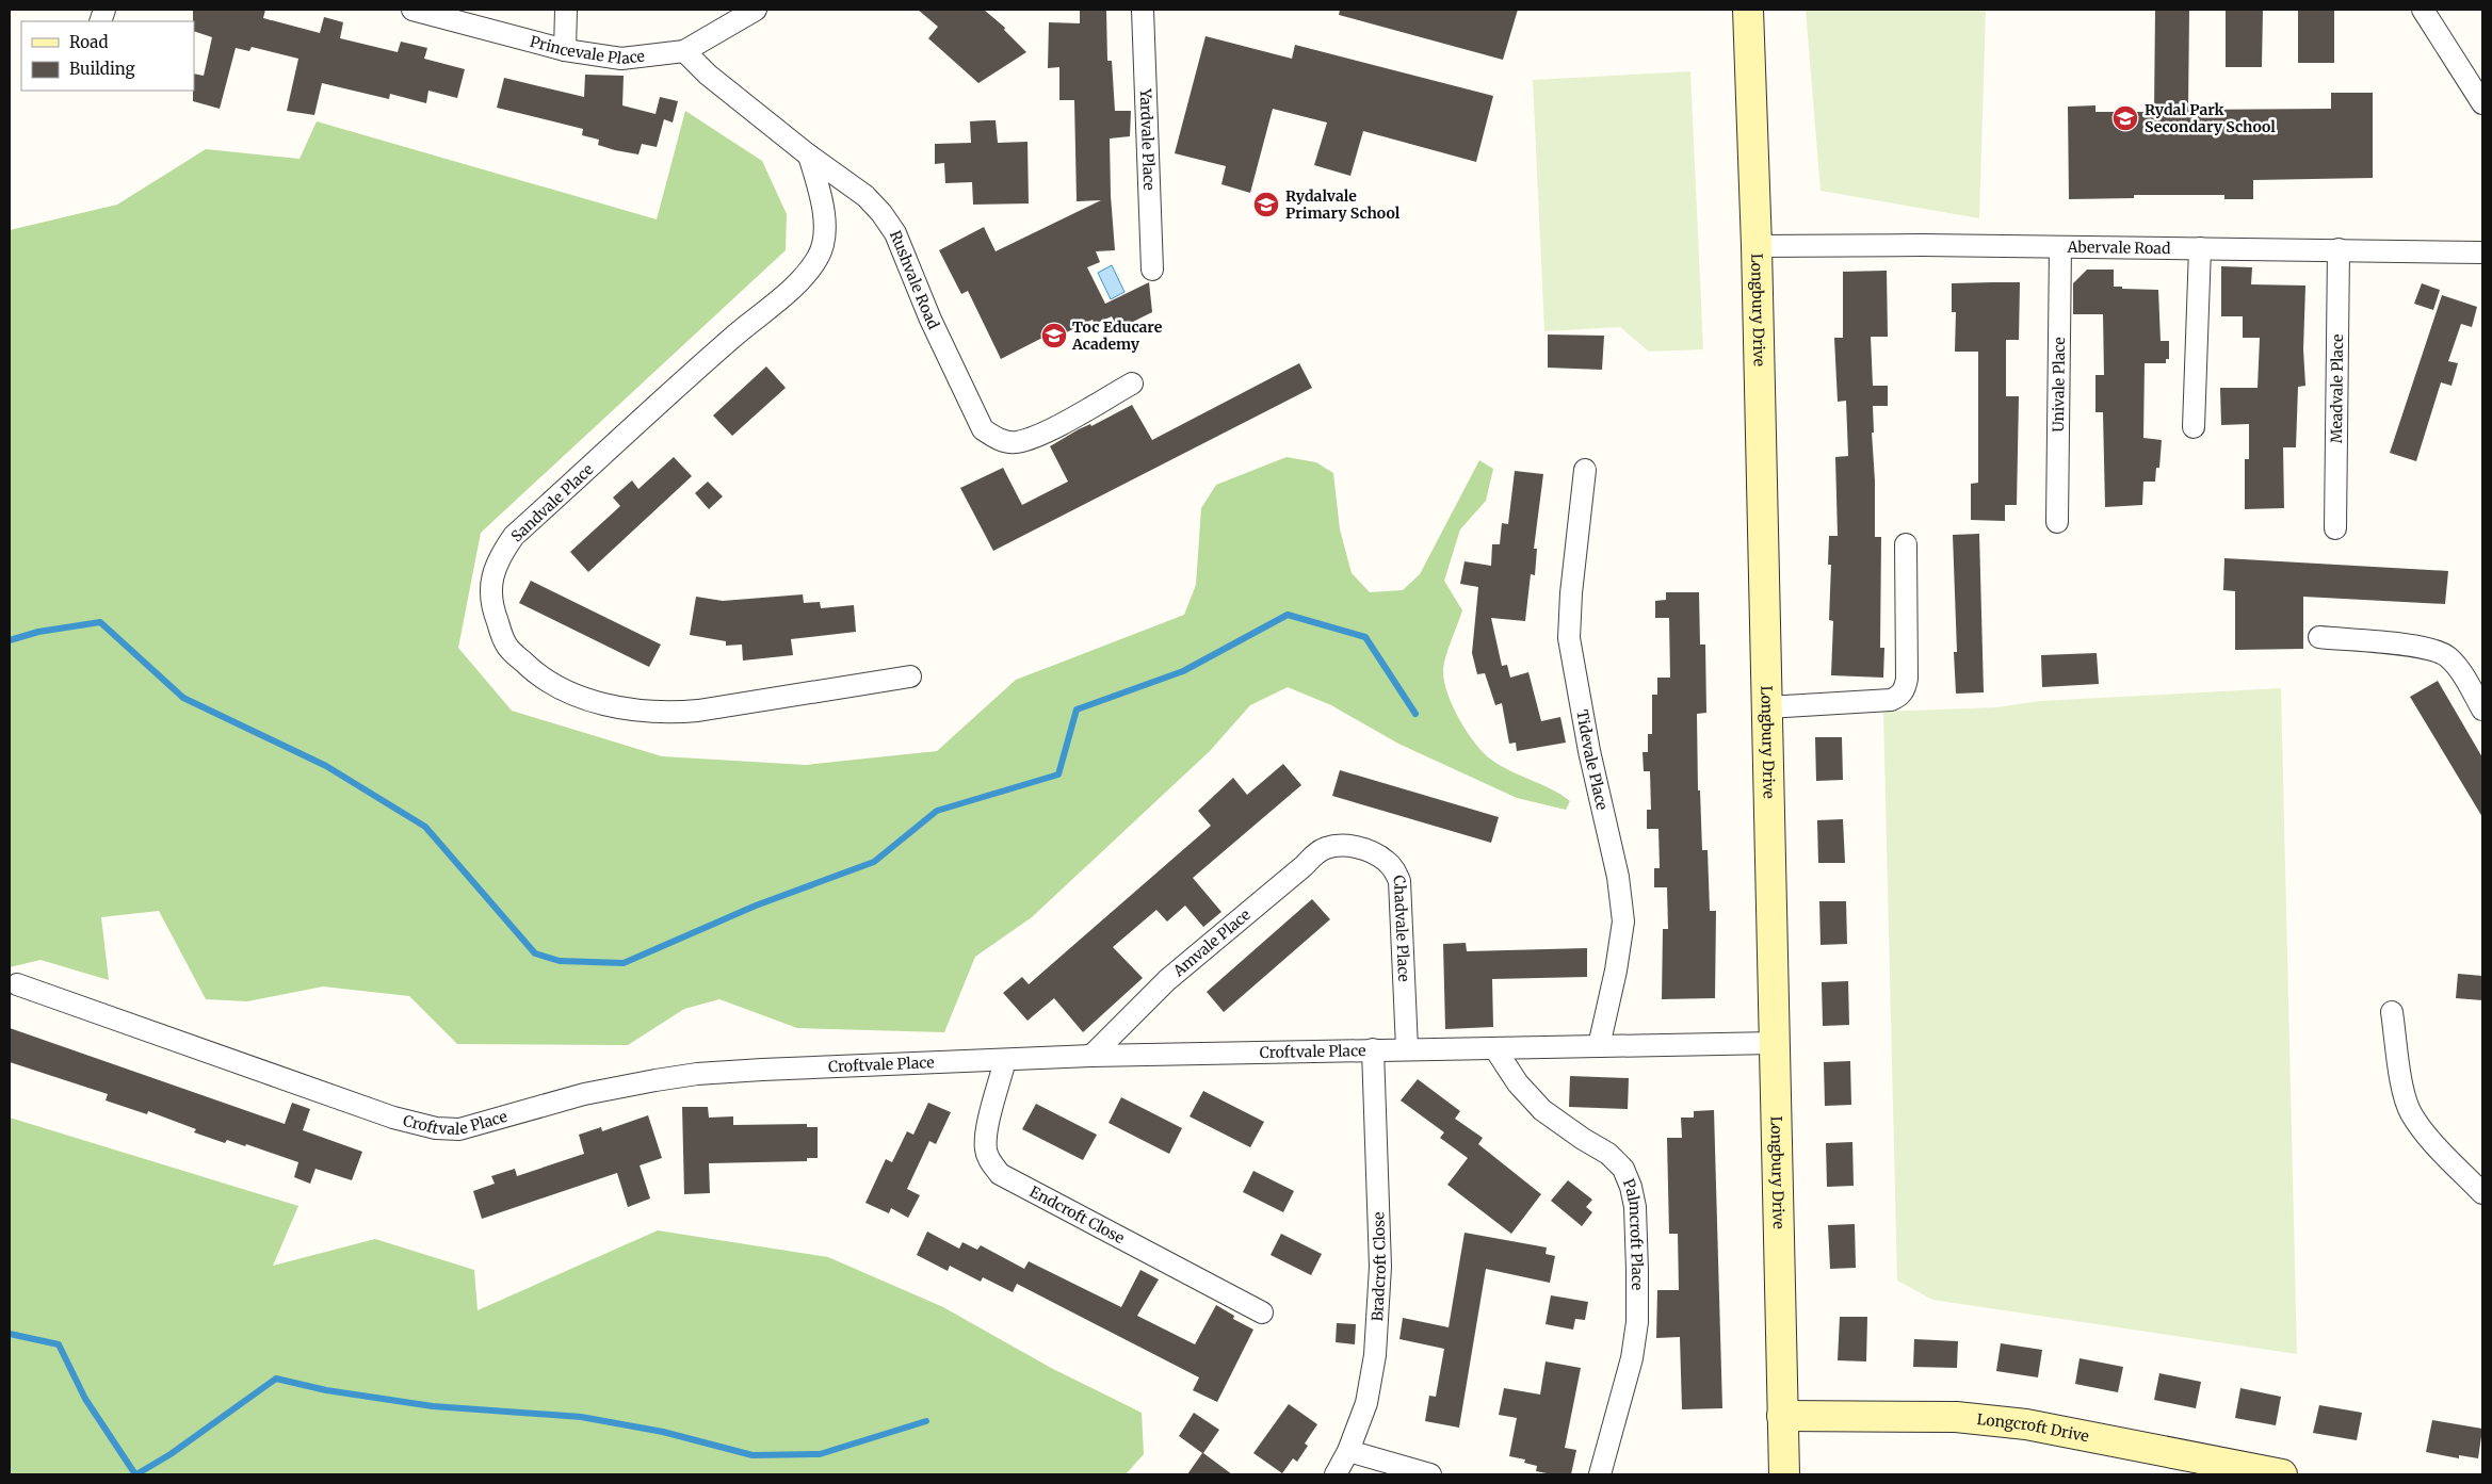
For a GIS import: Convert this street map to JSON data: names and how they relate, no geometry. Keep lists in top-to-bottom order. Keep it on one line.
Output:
{"streets":{"street":["Princevale Place","Yardvale Place","Abervale Road","Rushvale Road","Longbury Drive","Univale Place","Meadvale Place","Sandvale Place","Tidevale Place","Chadvale Place","Amvale Place","Croftvale Place","Endcroft Close","Palmcroft Place","Bradcroft Close","Longcroft Drive"]},"crossings":[["Princevale Place","Rushvale Road"],["Abervale Road","Longbury Drive"],["Abervale Road","Univale Place"],["Abervale Road","Meadvale Place"],["Rushvale Road","Sandvale Place"],["Longbury Drive","Croftvale Place"],["Longbury Drive","Longcroft Drive"],["Tidevale Place","Croftvale Place"],["Chadvale Place","Amvale Place"],["Chadvale Place","Croftvale Place"],["Amvale Place","Croftvale Place"],["Croftvale Place","Endcroft Close"],["Croftvale Place","Palmcroft Place"],["Croftvale Place","Bradcroft Close"]],"places":{"school or university":["Rydal Park Secondary School","Rydalvale Primary School","Toc Educare Academy"]},"legend":["Road","Building"]}
